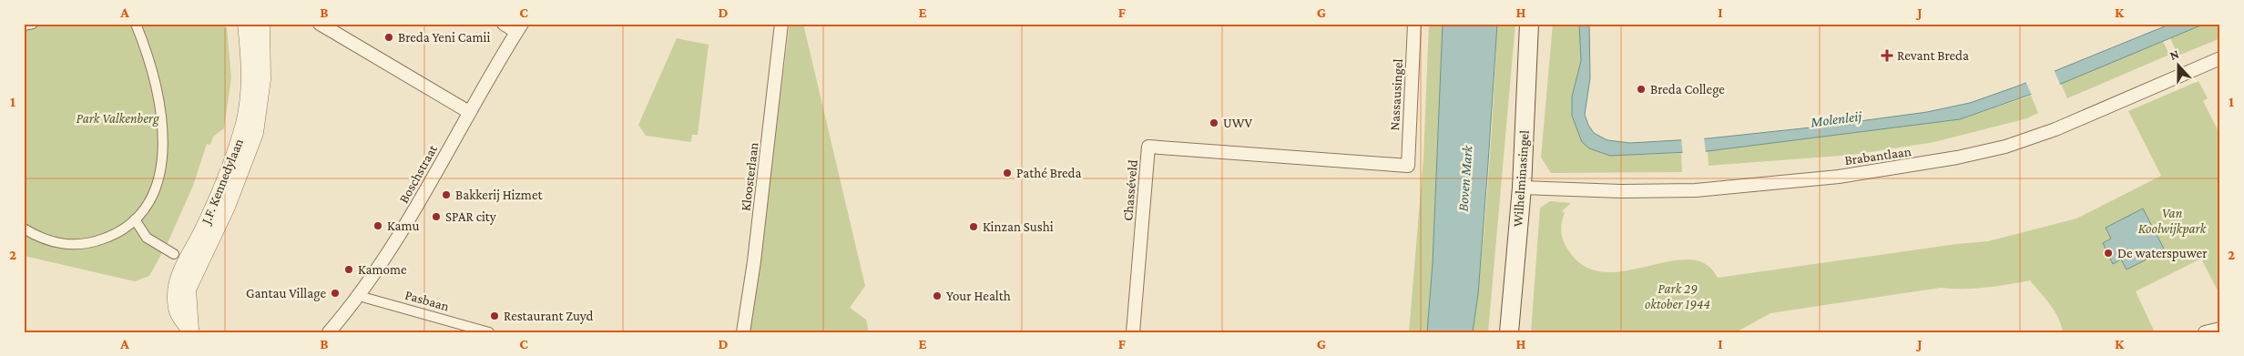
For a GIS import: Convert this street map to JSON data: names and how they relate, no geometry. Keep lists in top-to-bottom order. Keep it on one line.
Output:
{"streets":{"main road":["Wilhelminasingel"],"street":["Nassausingel","Brabantlaan","Boschstraat","Kloosterlaan","J.F. Kennedylaan","Chasséveld","Pasbaan"]},"crossings":[["Nassausingel","Chasséveld"],["Brabantlaan","Wilhelminasingel"],["Boschstraat","Pasbaan"]],"water":["Molenleij","Boven Mark"],"parks":["Park Valkenberg","Van Koolwijkpark","Park 29 oktober 1944"],"places":{"other":["Breda Yeni Camii","Breda College","UWV","Pathé Breda","Bakkerij Hizmet","SPAR city","Kamu","Kinzan Sushi","De waterspuwer","Kamome","Gantau Village","Your Health","Restaurant Zuyd"],"health":["Revant Breda"]},"north":"top","grid":{"columns":["A","B","C","D","E","F","G","H","I","J","K"],"rows":["1","2"]}}
